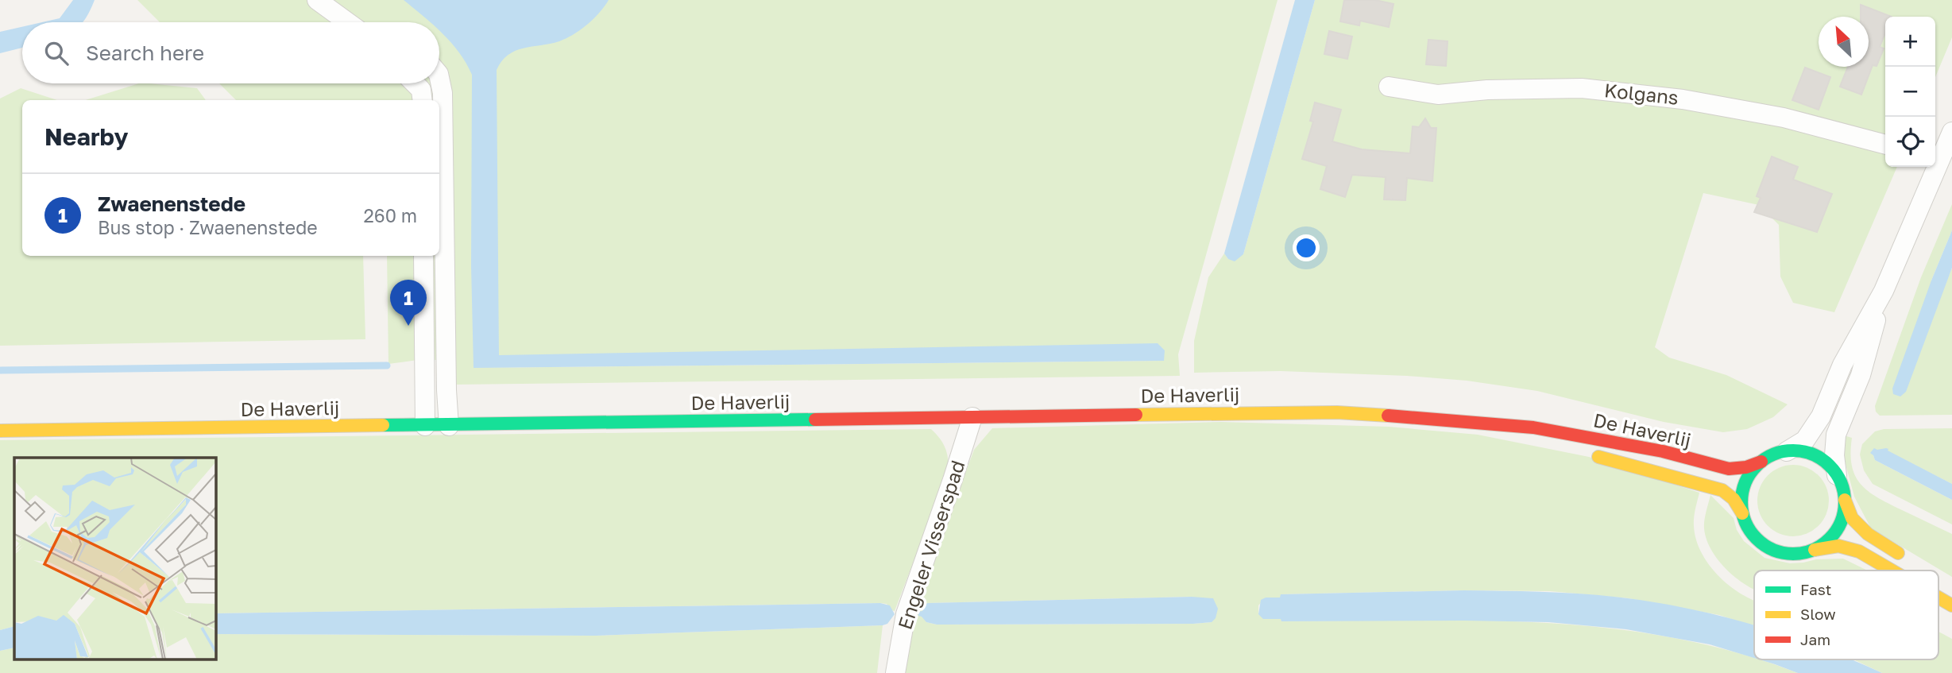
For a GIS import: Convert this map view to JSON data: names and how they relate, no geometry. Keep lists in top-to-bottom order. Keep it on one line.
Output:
{"streets":{"street":["Kolgans","De Haverlij","Engeler Visserspad"]},"crossings":[["De Haverlij","Engeler Visserspad"]],"legend":["Fast","Slow","Jam"],"north":"top left","page":{"map_buttons":["+","−"],"search":"Search here","heading":"Nearby","list":[{"mark":"1","name":"Zwaenenstede","note":"Bus stop · Zwaenenstede","value":"260 m"}],"pins":"1"}}
